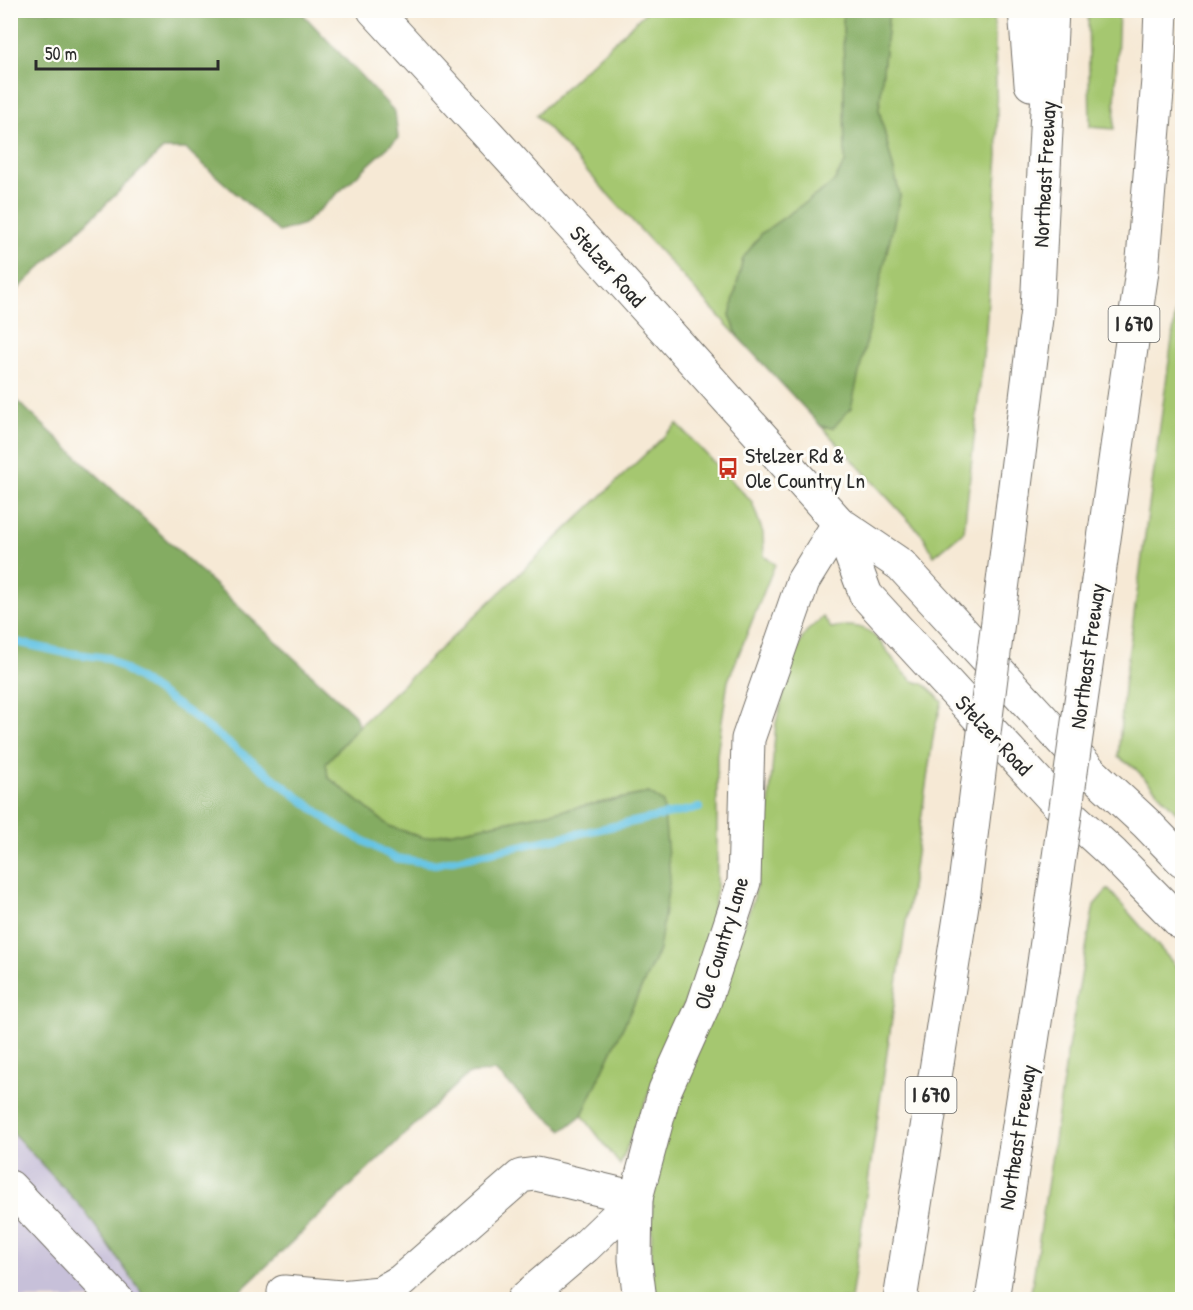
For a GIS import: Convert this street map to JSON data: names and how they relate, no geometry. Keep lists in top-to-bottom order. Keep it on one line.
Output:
{"streets":{"main road":["Northeast Freeway","Stelzer Road","I 670","Ole Country Lane"]},"crossings":[["Stelzer Road","Ole Country Lane"]],"places":{"bus stop":["Stelzer Rd & Ole Country Ln"]},"scale_bar":"50 m"}
